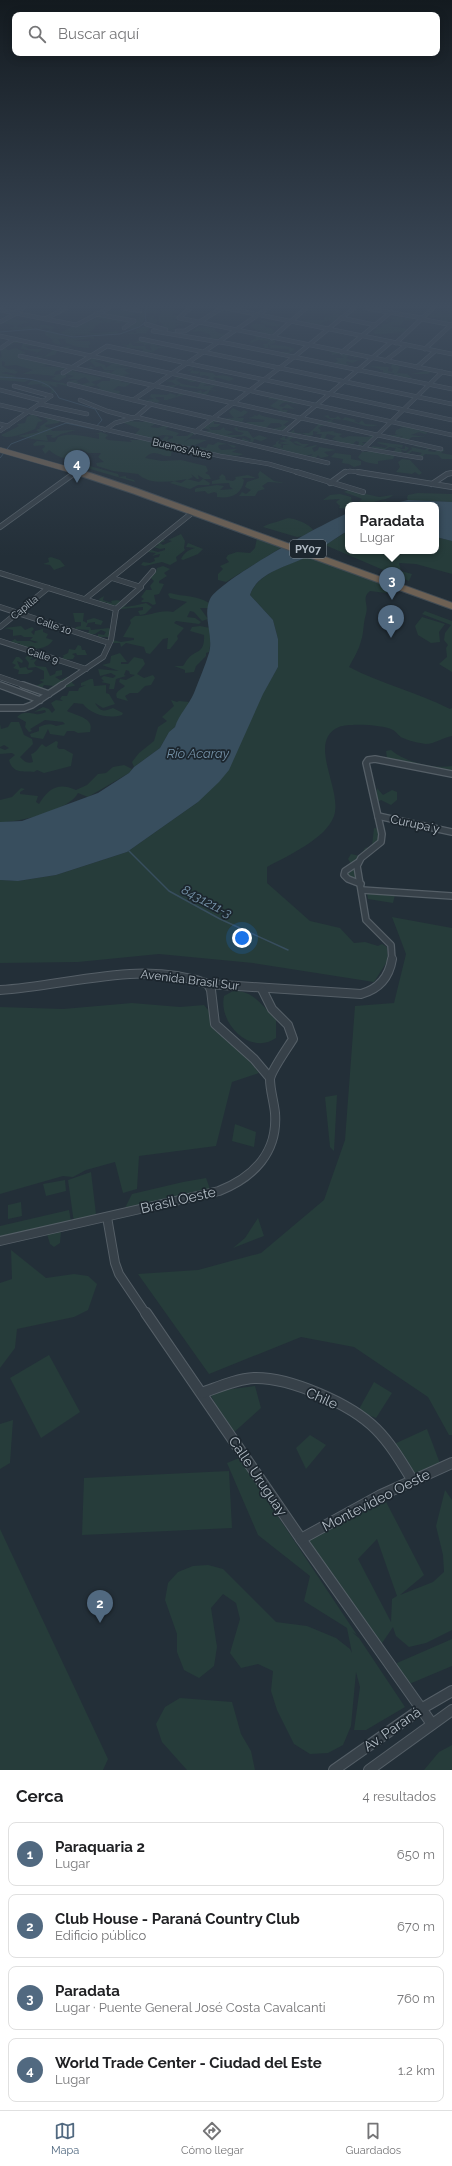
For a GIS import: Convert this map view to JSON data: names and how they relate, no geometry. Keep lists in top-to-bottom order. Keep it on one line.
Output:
{"streets":{"highway":["PY07"],"street":["Buenos Aires","Capilla","Calle 10","Calle 9","Curupa´y","Avenida Brasil Sur","Brasil Oeste","Chile","Calle Uruguay","Montevideo Oeste","Av. Paraná"]},"crossings":[["Capilla","Calle 10"],["Brasil Oeste","Calle Uruguay"],["Chile","Calle Uruguay"],["Chile","Montevideo Oeste"],["Calle Uruguay","Montevideo Oeste"],["Calle Uruguay","Av. Paraná"]],"water":["Río Acaray","8431211-3"],"page":{"search":"Buscar aquí","pins":["4","3","1","2"],"popup":["Paradata","Lugar"],"heading":["Cerca","4 resultados"],"list":[{"mark":"1","name":"Paraquaria 2","note":"Lugar","value":"650 m"},{"mark":"2","name":"Club House - Paraná Country Club","note":"Edificio público","value":"670 m"},{"mark":"3","name":"Paradata","note":"Lugar · Puente General José Costa Cavalcanti","value":"760 m"},{"mark":"4","name":"World Trade Center - Ciudad del Este","note":"Lugar","value":"1.2 km"}],"nav":["Mapa","Cómo llegar","Guardados"]}}
